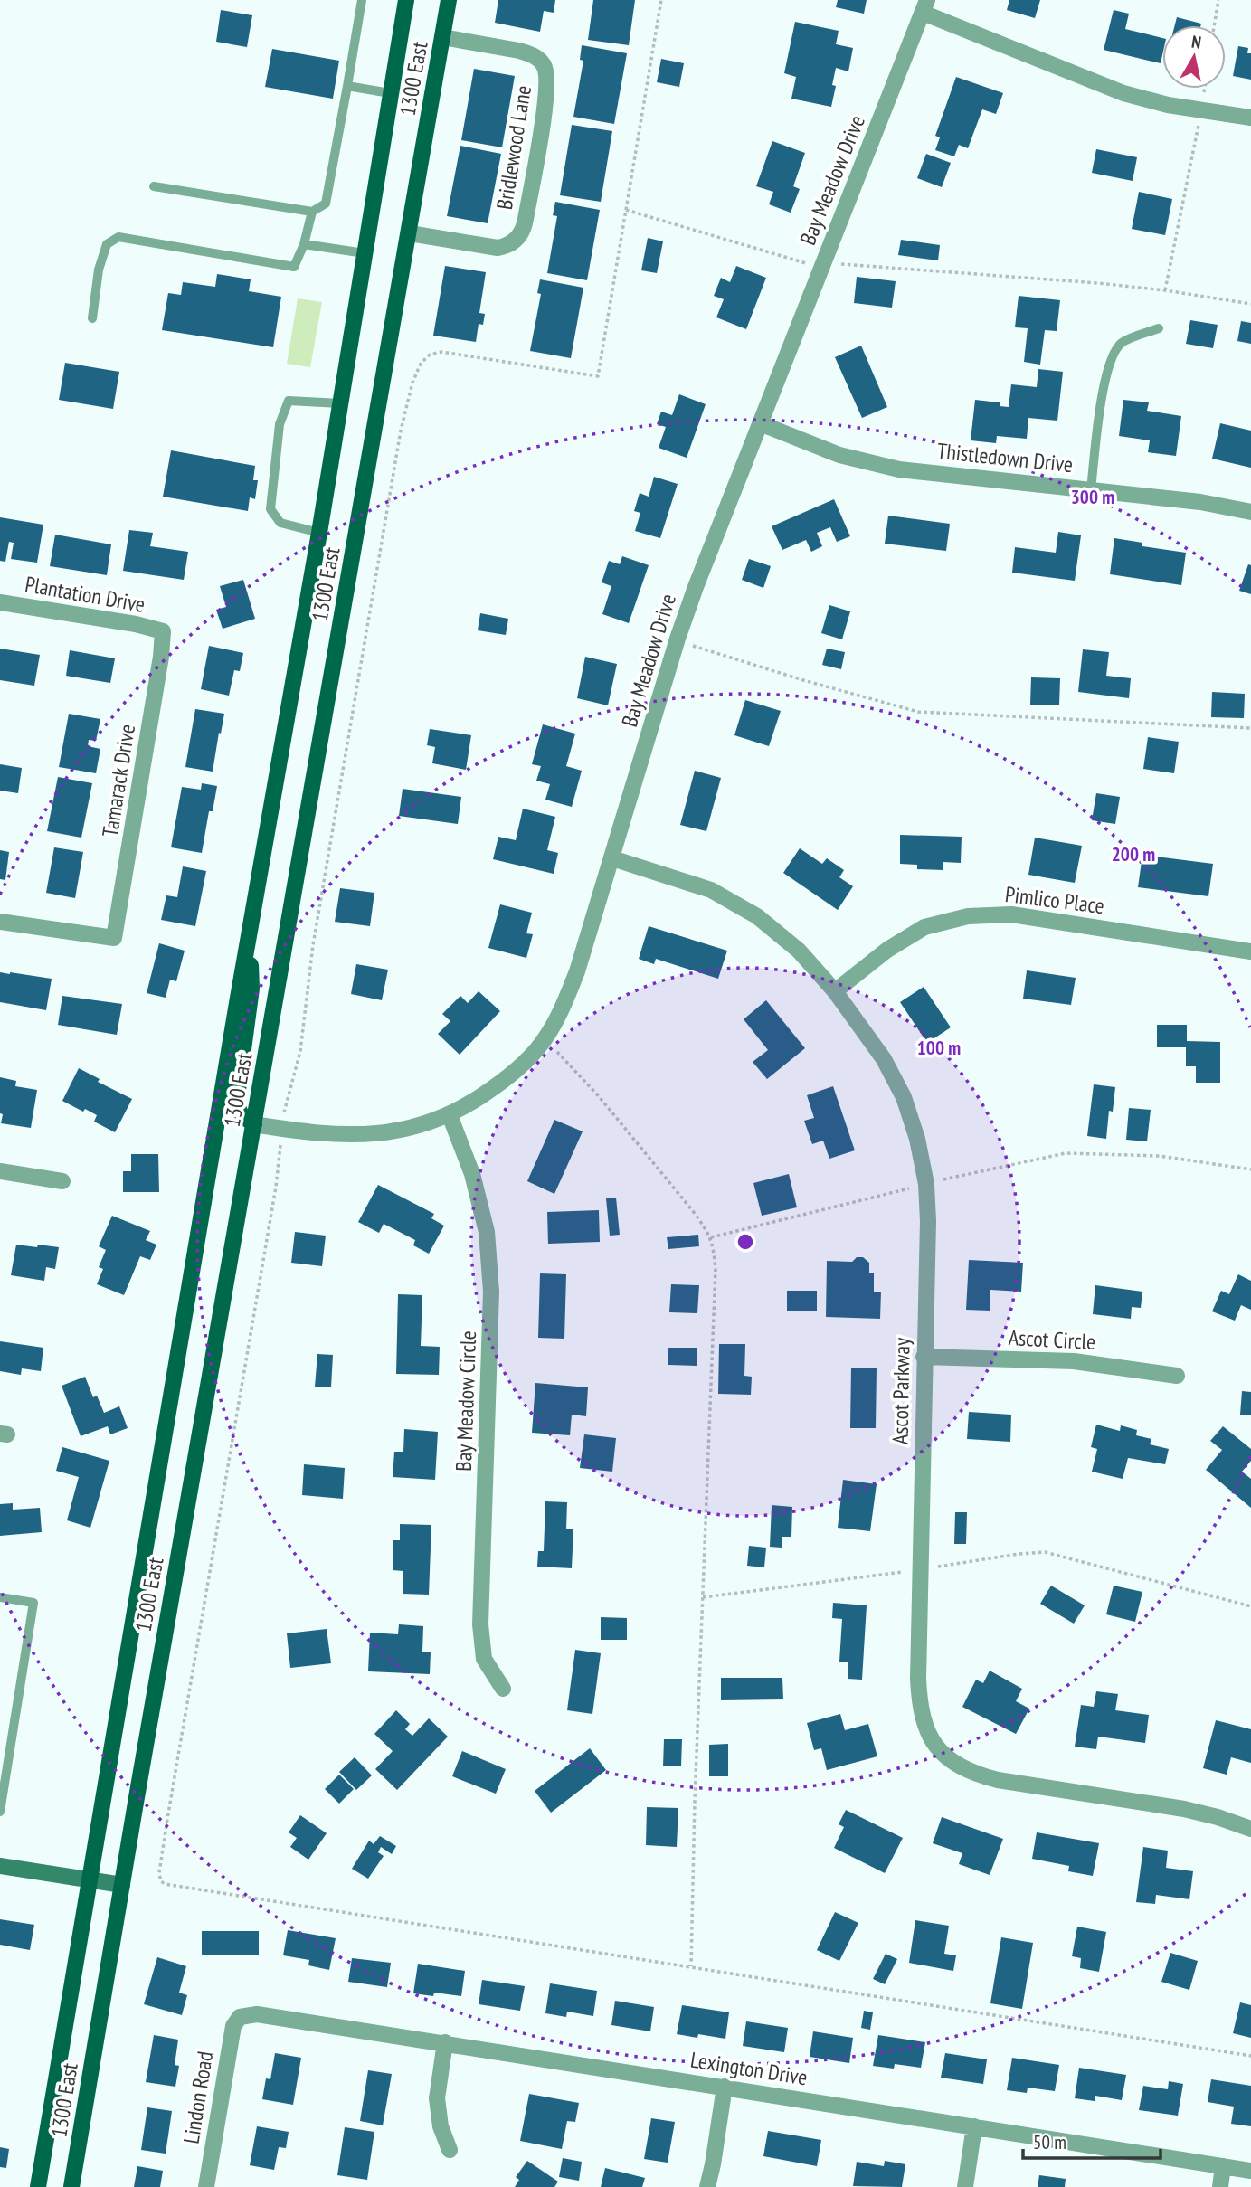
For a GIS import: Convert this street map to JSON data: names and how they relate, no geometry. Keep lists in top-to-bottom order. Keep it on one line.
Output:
{"streets":{"main road":["1300 East"],"street":["Bridlewood Lane","Bay Meadow Drive","Thistledown Drive","Plantation Drive","Tamarack Drive","Pimlico Place","Ascot Circle","Ascot Parkway","Bay Meadow Circle","Lexington Drive","Lindon Road"]},"crossings":[["1300 East","Bridlewood Lane"],["1300 East","Bay Meadow Drive"],["Bay Meadow Drive","Thistledown Drive"],["Bay Meadow Drive","Ascot Parkway"],["Bay Meadow Drive","Bay Meadow Circle"],["Plantation Drive","Tamarack Drive"],["Pimlico Place","Ascot Parkway"],["Ascot Circle","Ascot Parkway"],["Lexington Drive","Lindon Road"]],"scale_bar":"50 m","north":"top","rings":["300 m","200 m","100 m"]}
